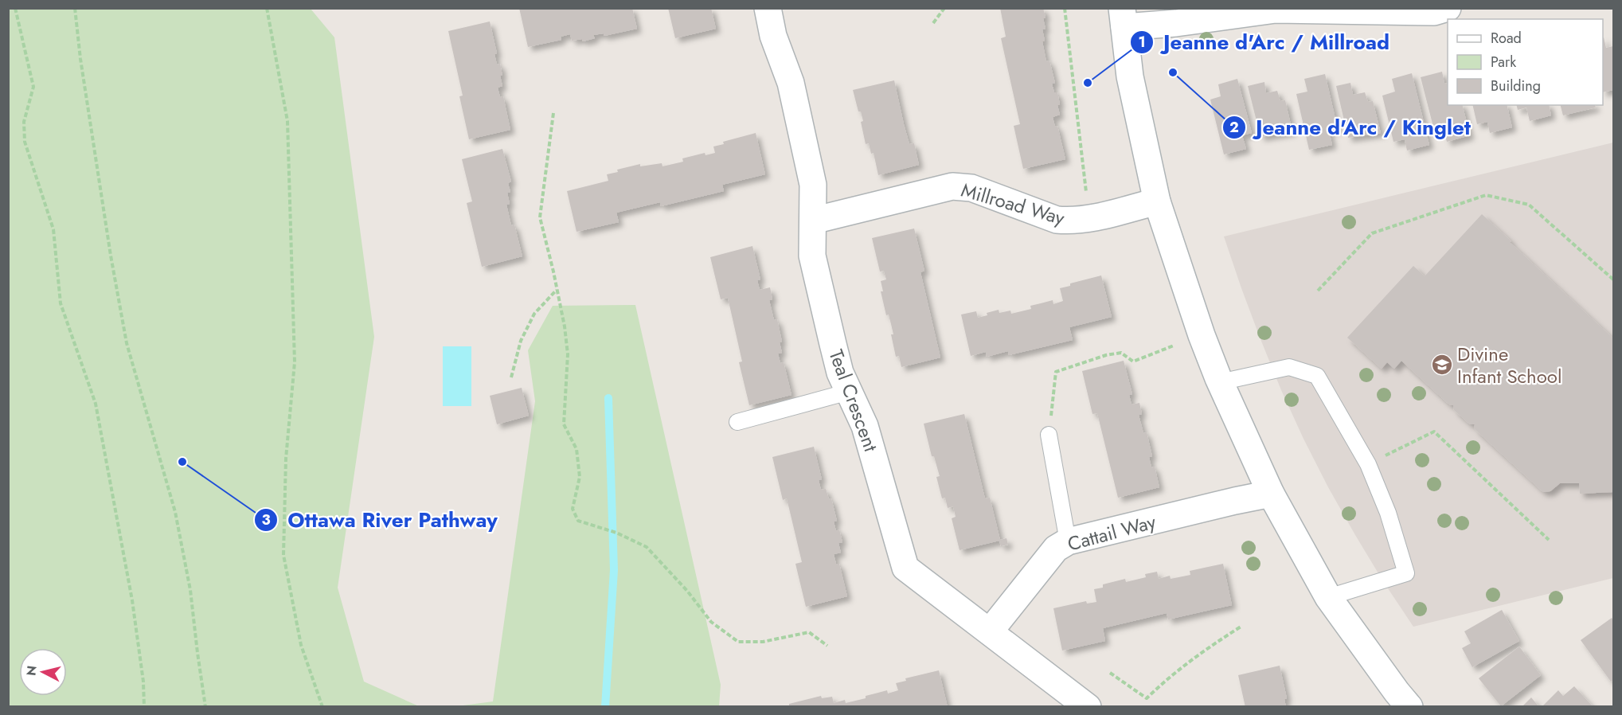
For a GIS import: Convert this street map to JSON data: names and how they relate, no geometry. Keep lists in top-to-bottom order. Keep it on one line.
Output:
{"streets":{"street":["Millroad Way","Teal Crescent","Cattail Way"]},"crossings":[["Millroad Way","Teal Crescent"],["Teal Crescent","Cattail Way"]],"places":{"other":["Jeanne d'Arc / Kinglet","Jeanne d'Arc / Millroad","Ottawa River Pathway"],"school or university":["Divine Infant School"]},"legend":["Road","Park","Building"],"north":"left"}
